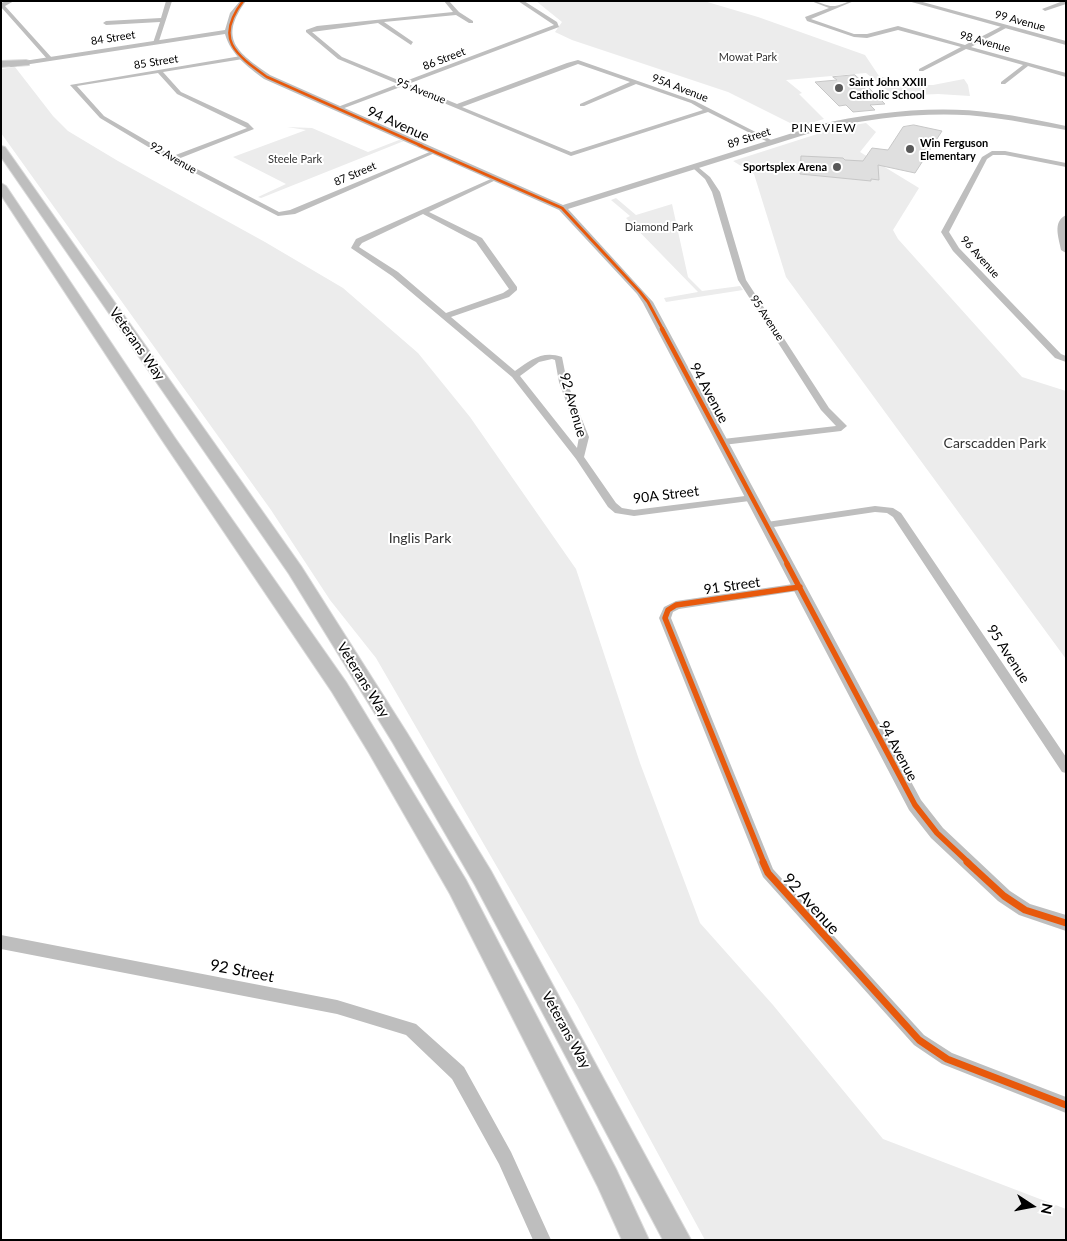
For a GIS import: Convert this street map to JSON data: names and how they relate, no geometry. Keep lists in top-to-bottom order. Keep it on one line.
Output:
{"streets":{"main road":["Veterans Way"],"street":["99 Avenue","84 Street","98 Avenue","86 Street","85 Street","95A Avenue","95 Avenue","94 Avenue","89 Street","92 Avenue","87 Street","96 Avenue","90A Street","91 Street","92 Street"]},"crossings":[["86 Street","95 Avenue"],["86 Street","94 Avenue"],["85 Street","94 Avenue"],["85 Street","92 Avenue"],["95A Avenue","95 Avenue"],["95A Avenue","89 Street"],["95 Avenue","94 Avenue"],["95 Avenue","89 Street"],["94 Avenue","89 Street"],["94 Avenue","87 Street"],["94 Avenue","90A Street"],["94 Avenue","91 Street"],["92 Avenue","87 Street"],["92 Avenue","90A Street"],["92 Avenue","91 Street"]],"districts":["PINEVIEW"],"parks":["Mowat Park","Steele Park","Diamond Park","Carscadden Park","Inglis Park"],"places":["Saint John XXIII Catholic School","Win Ferguson Elementary","Sportsplex Arena"],"north":"right"}
